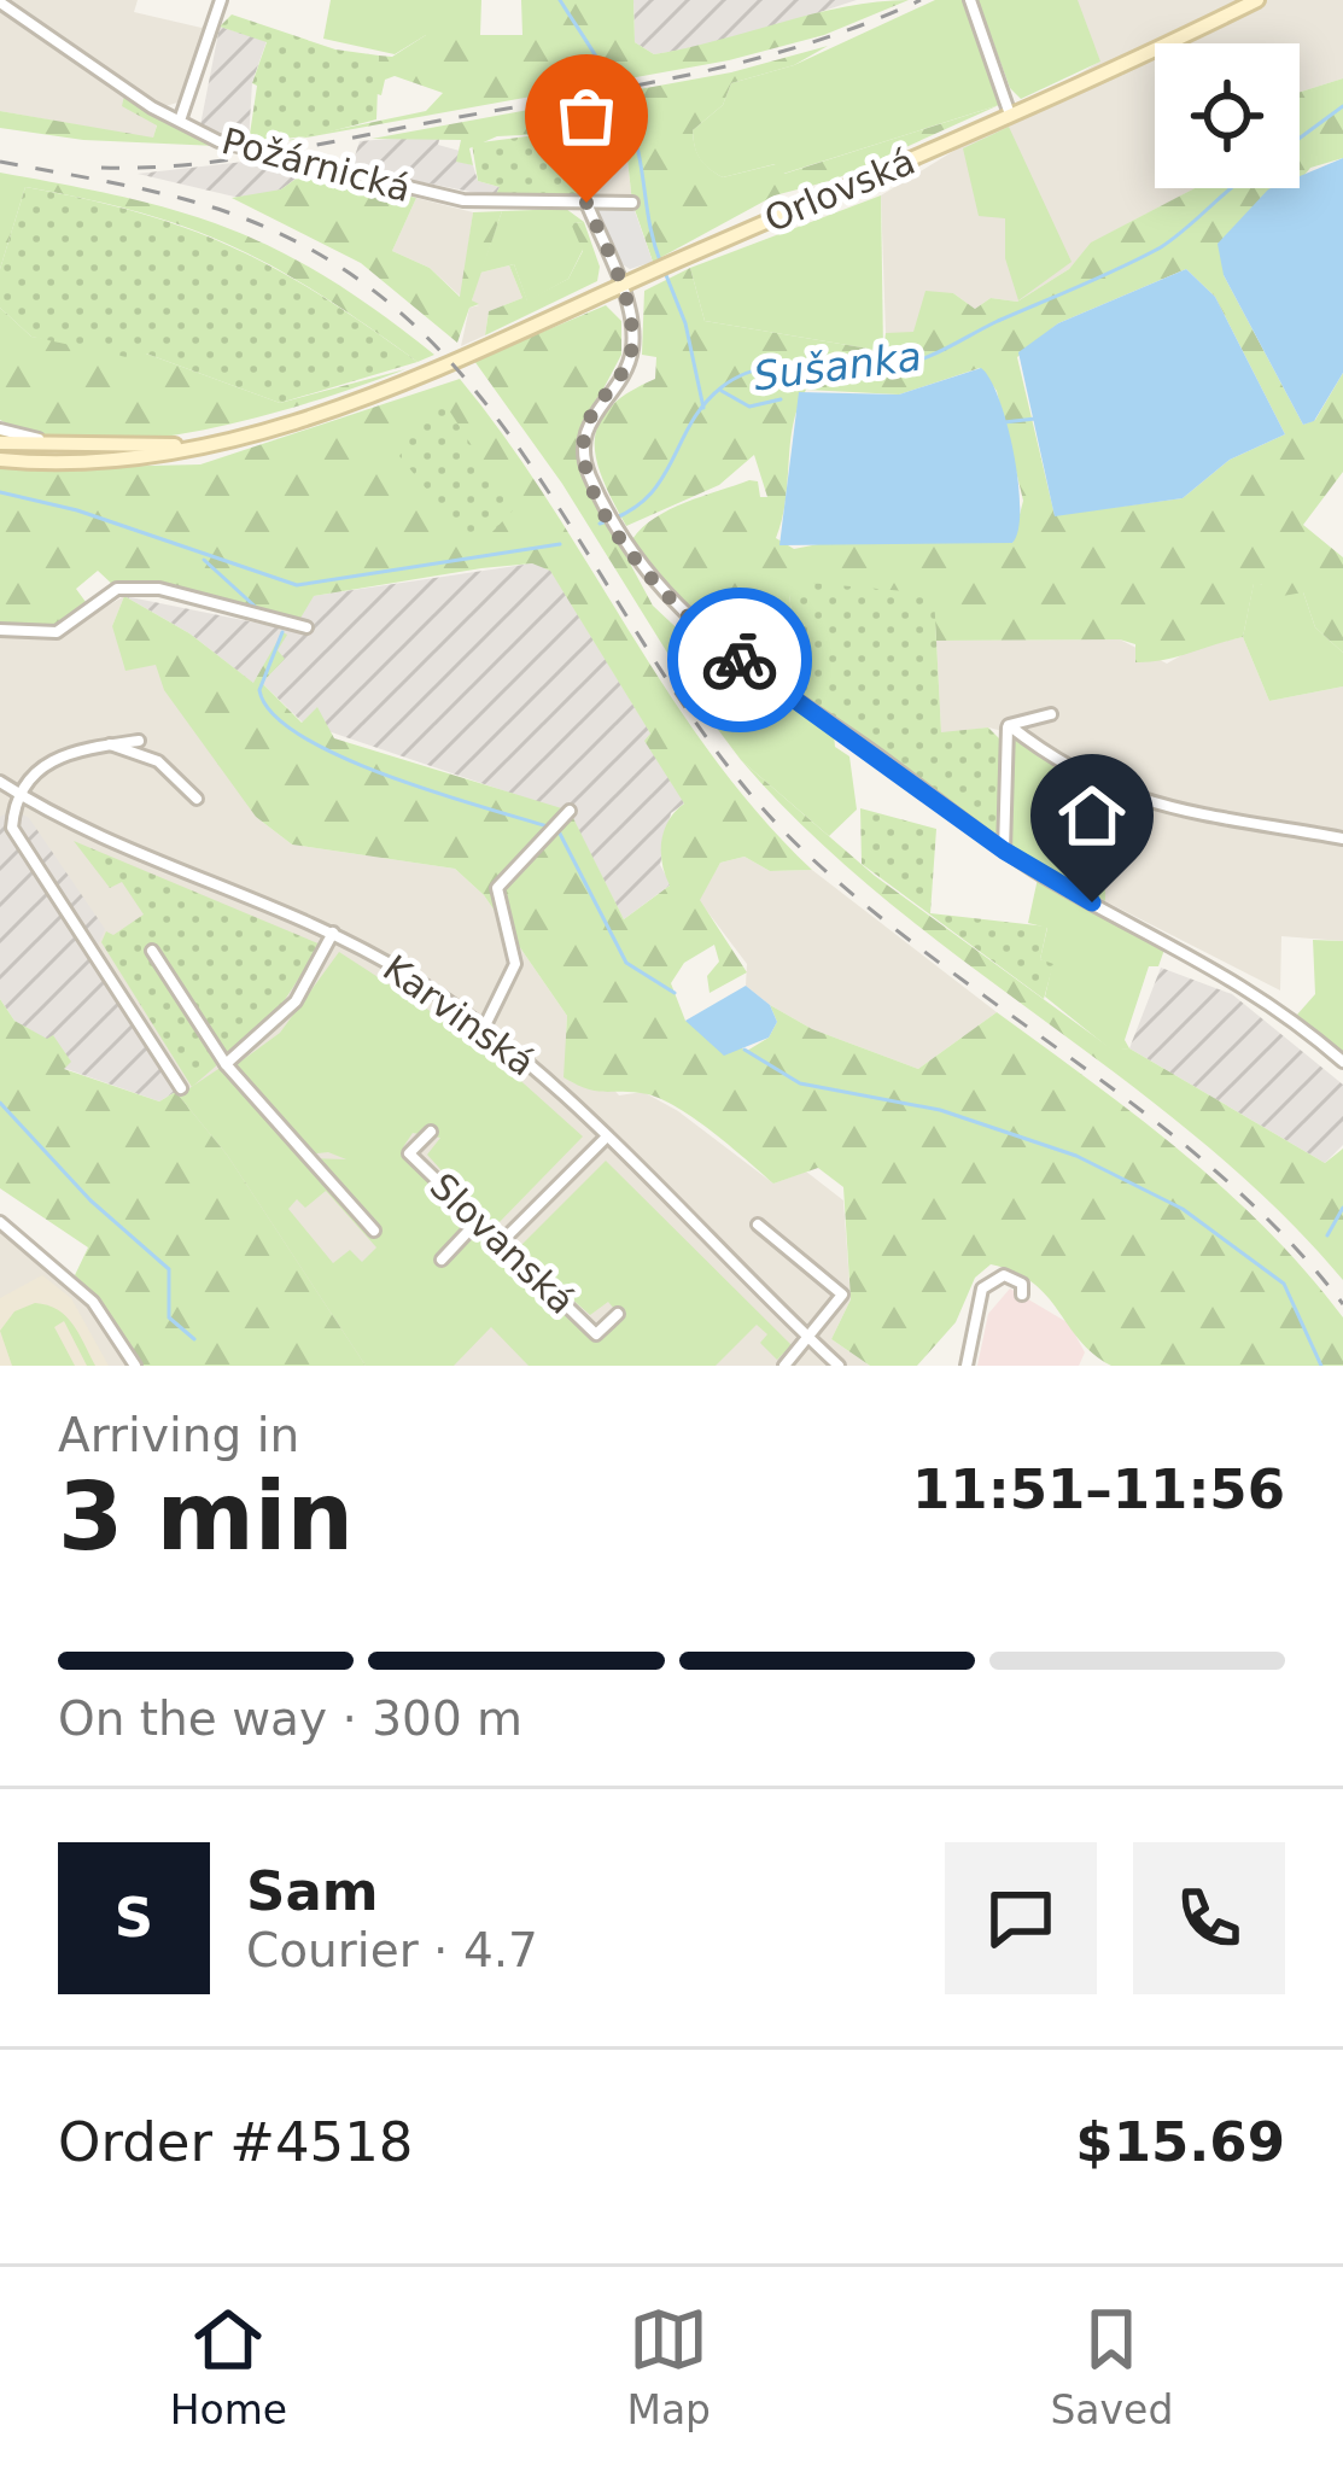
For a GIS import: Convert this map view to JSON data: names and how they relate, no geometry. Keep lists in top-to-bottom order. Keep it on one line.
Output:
{"streets":{"main road":["Orlovská"],"street":["Požárnická","Karvinská","Slovanská"]},"water":["Sušanka"],"page":{"heading":["3 min","Arriving in","11:51–11:56"],"panel":["Sam","Courier · 4.7","Order #4518","$15.69"],"bar":"On the way · 300 m","round":"S","tabs":["Home","Map","Saved"]}}
